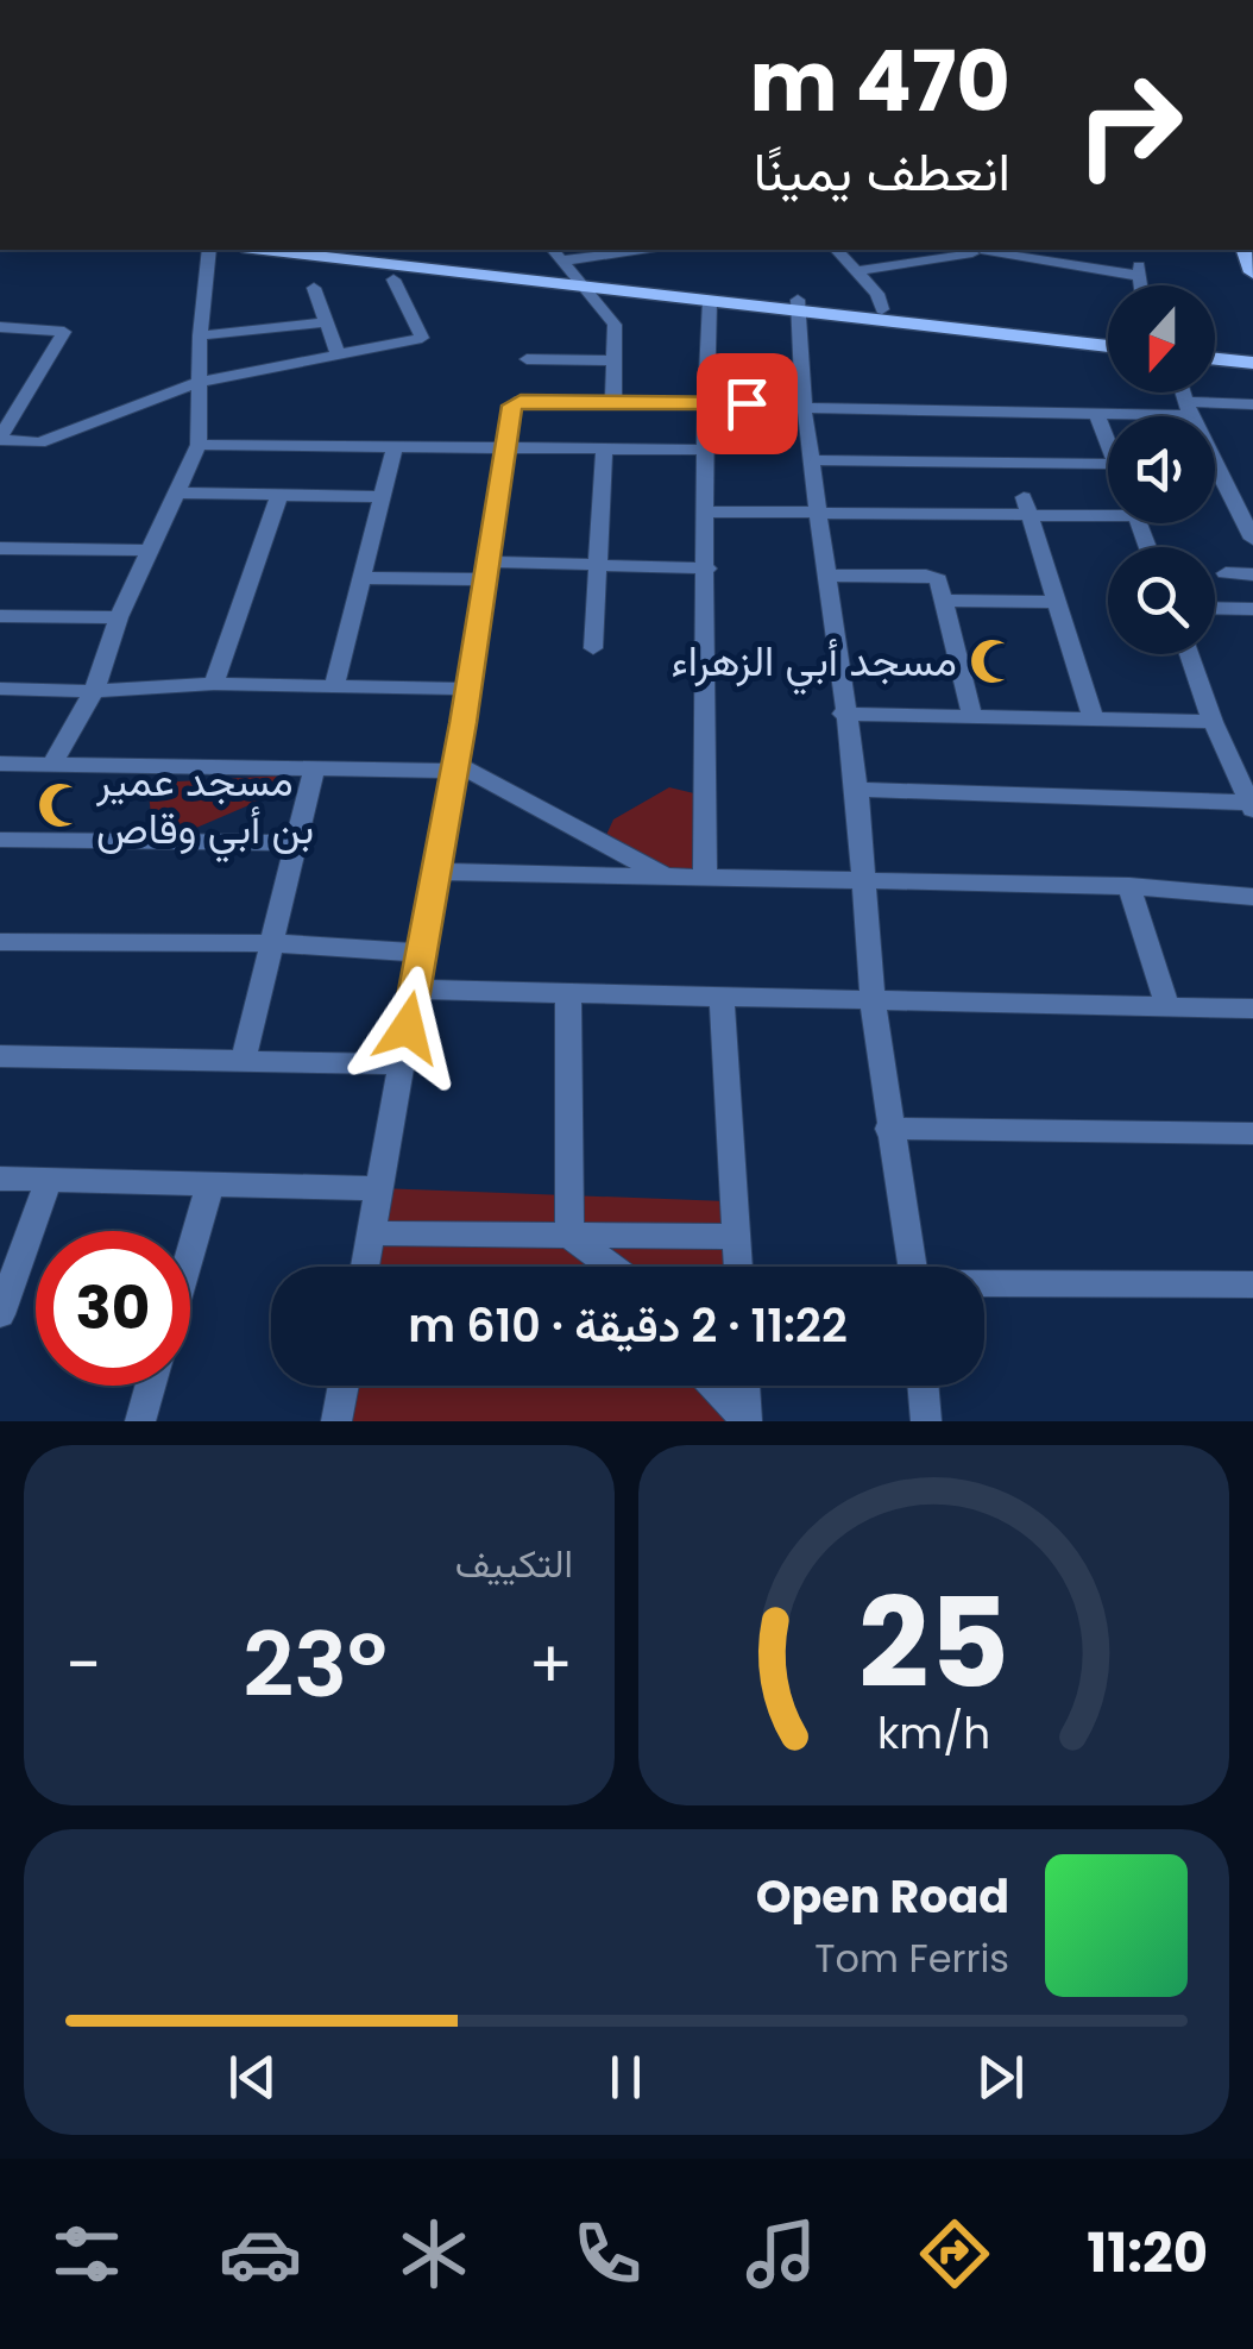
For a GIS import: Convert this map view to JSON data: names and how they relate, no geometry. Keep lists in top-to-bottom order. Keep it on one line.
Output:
{"places":{"mosque":["مسجد أبي الزهراء","مسجد عمير بن أبي وقاص"]},"north":"bottom","page":{"turn":["470 m","انعطف يمينًا"],"limit":"30","trip":"11:22 · 2 دقيقة · 610 m","tile":"التكييف","heat":["−","23°","+"],"song":["Open Road","Tom Ferris"],"tabs":"11:20","gauge":["25","km/h"]}}
